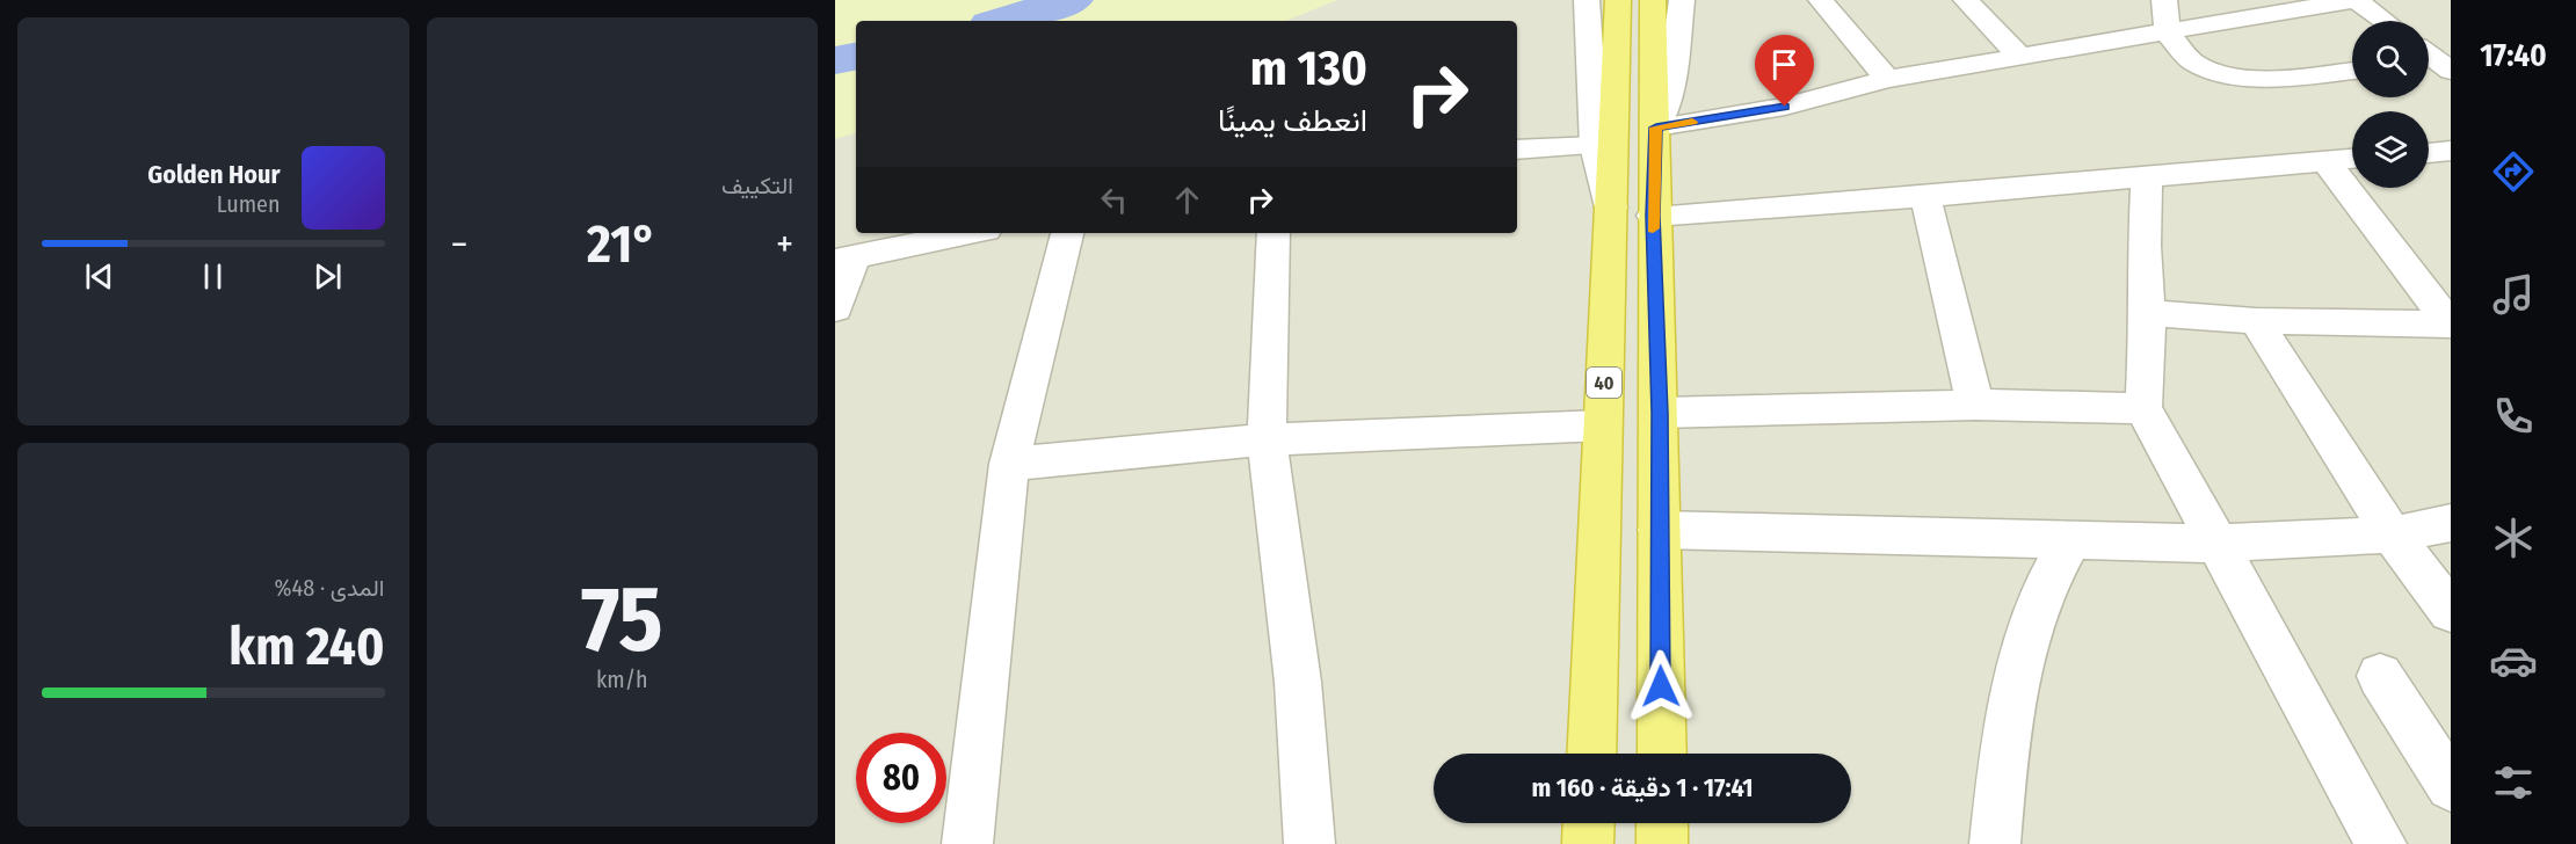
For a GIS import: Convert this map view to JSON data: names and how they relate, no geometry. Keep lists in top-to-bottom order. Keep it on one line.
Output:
{"streets":{"highway":["40"]},"page":{"tabs":"17:40","tile":["التكييف",["75","km/h"],["المدى · 48%","240 km"]],"turn":["130 m","انعطف يمينًا"],"song":["Golden Hour","Lumen"],"heat":["−","21°","+"],"limit":"80","trip":"17:41 · 1 دقيقة · 160 m"}}
